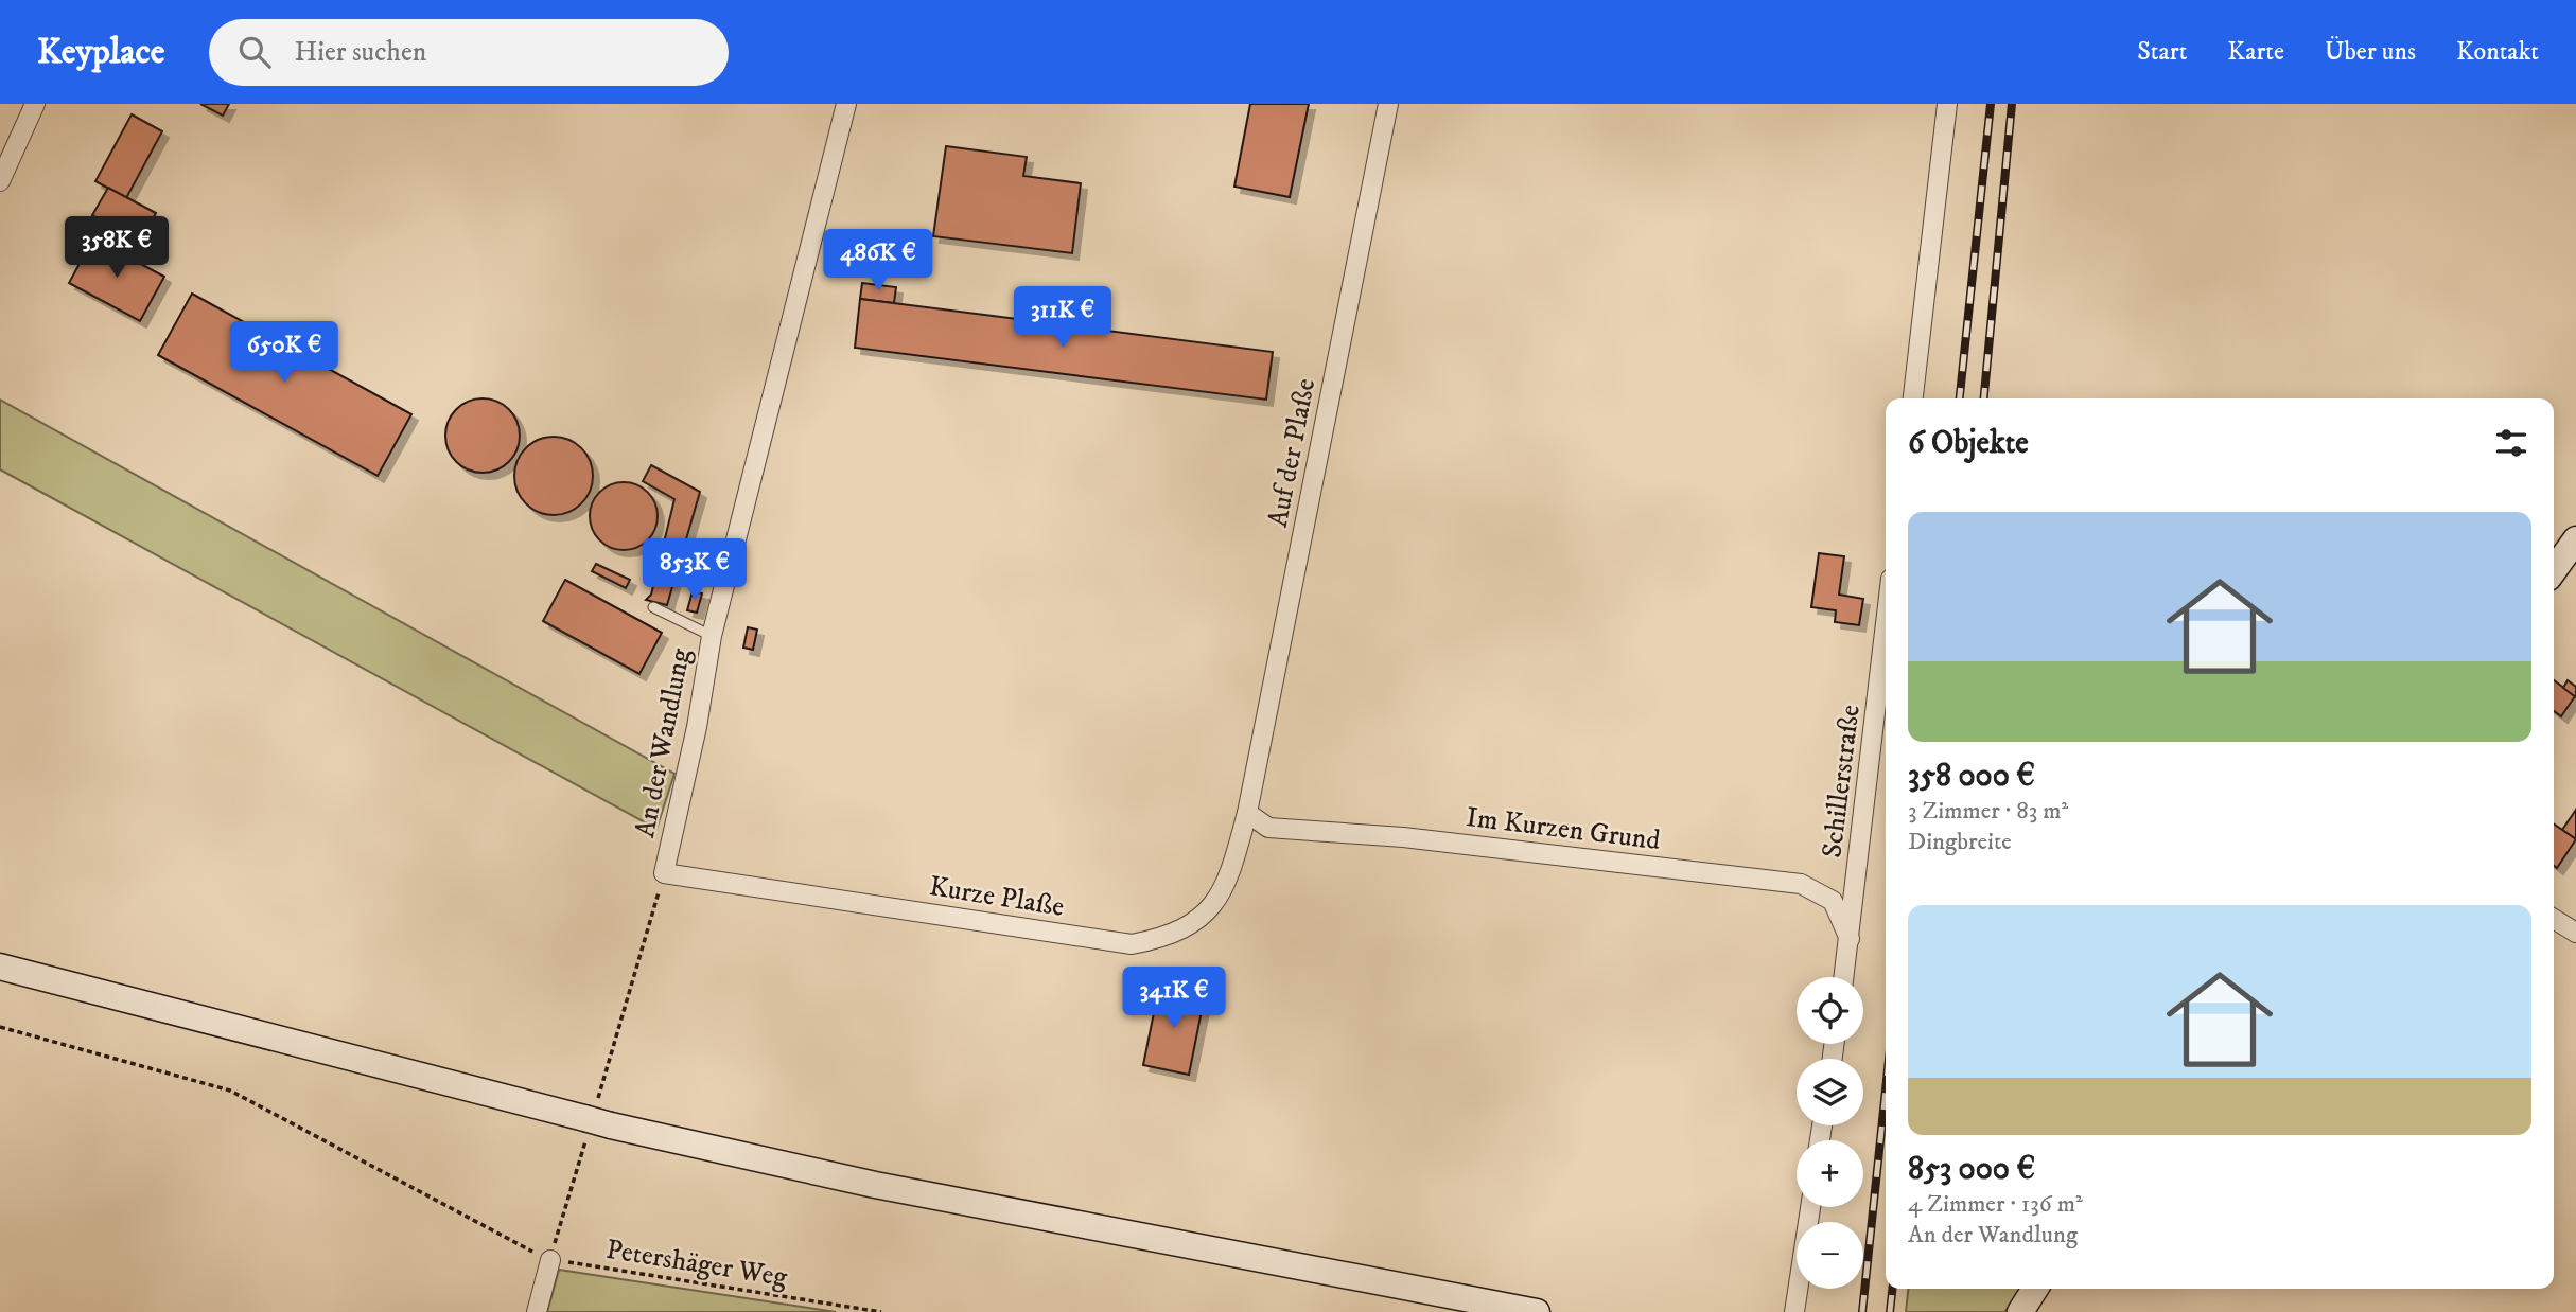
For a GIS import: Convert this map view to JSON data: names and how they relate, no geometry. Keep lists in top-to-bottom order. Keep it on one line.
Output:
{"streets":{"street":["Auf der Plaße","An der Wandlung","Schillerstraße","Im Kurzen Grund","Kurze Plaße"],"path":["Petershäger Weg"]},"crossings":[["Auf der Plaße","Im Kurzen Grund"],["Auf der Plaße","Kurze Plaße"],["An der Wandlung","Kurze Plaße"],["An der Wandlung","Petershäger Weg"],["Schillerstraße","Im Kurzen Grund"],["Im Kurzen Grund","Kurze Plaße"]],"page":{"header":"Keyplace","search":"Hier suchen","nav":["Start","Karte","Über uns","Kontakt"],"price":["358K €","486K €","311K €","650K €","853K €","341K €"],"heading":"6 Objekte","list":[{"name":"358 000 €","note":"3 Zimmer · 83 m² · Dingbreite"},{"name":"853 000 €","note":"4 Zimmer · 136 m² · An der Wandlung"}],"map_buttons":["+","−"]}}
